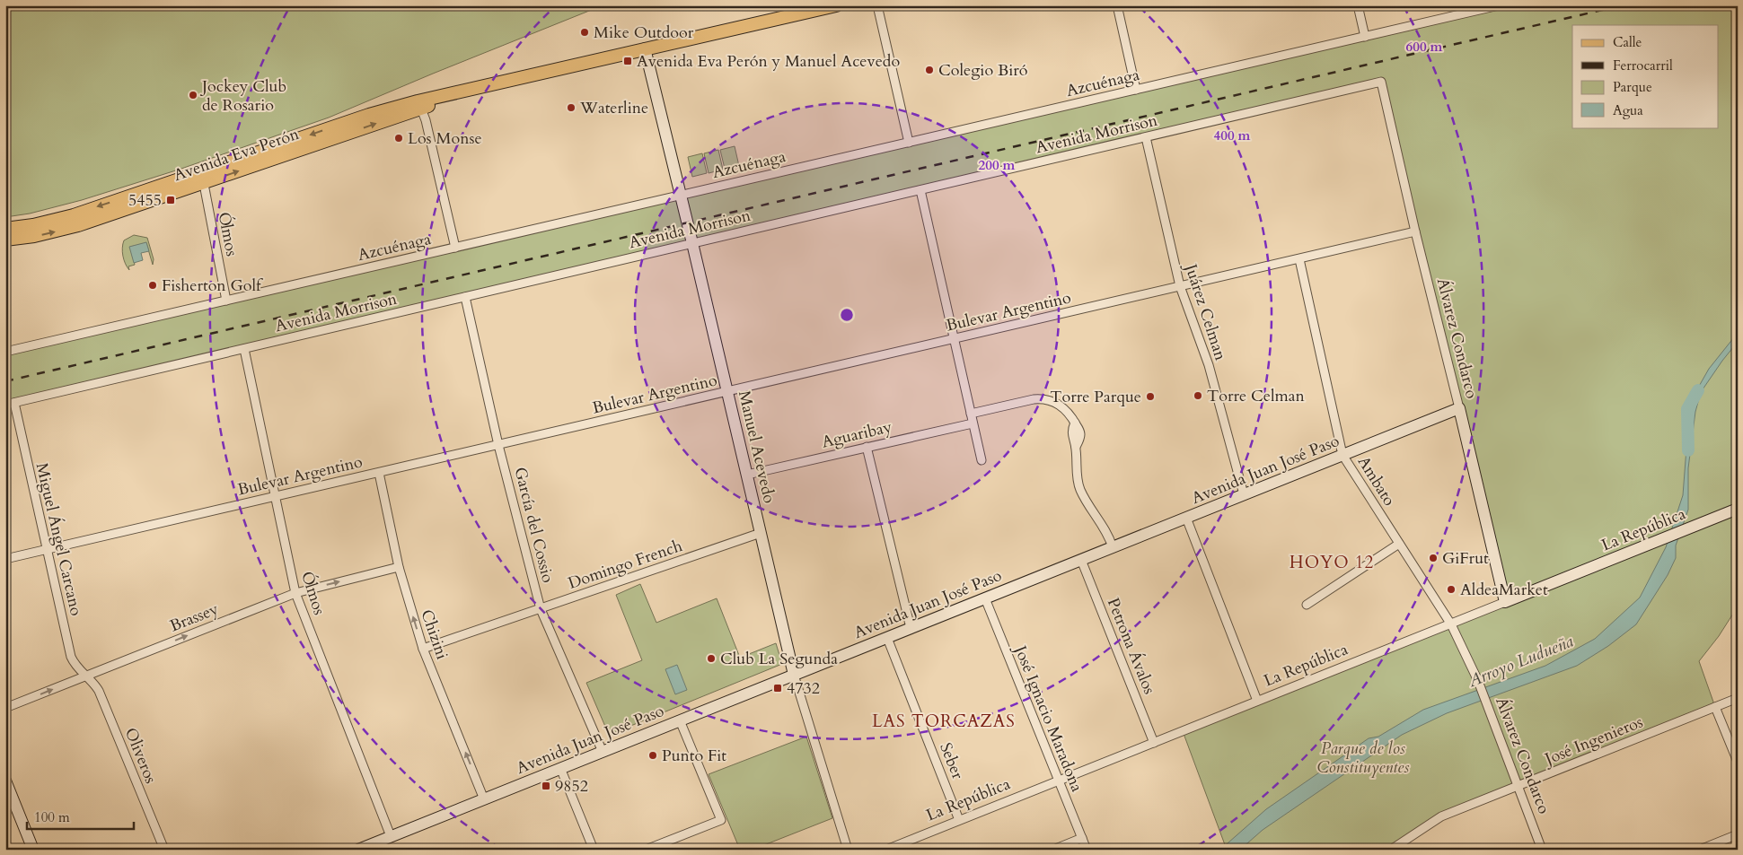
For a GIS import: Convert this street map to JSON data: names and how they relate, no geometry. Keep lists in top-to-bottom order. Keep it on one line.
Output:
{"streets":{"main road":["Avenida Eva Perón","Álvarez Condarco","Manuel Acevedo","Avenida Juan José Paso","La República"],"street":["Azcuénaga","Avenida Morrison","Ólmos","Bulevar Argentino","Juárez Celman","Aguaribay","Ambato","García del Cossio","Miguel Ángel Carcano","Domingo French","Brassey","Chizini","Petrona Ávalos","José Ignacio Maradona","José Ingenieros","Oliveros","Seber"]},"crossings":[["Azcuénaga","Ólmos"],["Azcuénaga","Manuel Acevedo"],["Avenida Morrison","Ólmos"],["Avenida Morrison","Juárez Celman"],["Avenida Morrison","Álvarez Condarco"],["Avenida Morrison","Manuel Acevedo"],["Avenida Morrison","García del Cossio"],["Avenida Morrison","Miguel Ángel Carcano"],["Avenida Eva Perón","Ólmos"],["Avenida Eva Perón","Manuel Acevedo"],["Ólmos","Bulevar Argentino"],["Ólmos","Avenida Juan José Paso"],["Ólmos","Brassey"],["Bulevar Argentino","Juárez Celman"],["Bulevar Argentino","Álvarez Condarco"],["Bulevar Argentino","Manuel Acevedo"],["Bulevar Argentino","Ambato"],["Bulevar Argentino","García del Cossio"],["Bulevar Argentino","Miguel Ángel Carcano"],["Bulevar Argentino","Chizini"],["Juárez Celman","Avenida Juan José Paso"],["Álvarez Condarco","Avenida Juan José Paso"],["Álvarez Condarco","Ambato"],["Álvarez Condarco","La República"],["Álvarez Condarco","José Ingenieros"],["Aguaribay","Manuel Acevedo"],["Manuel Acevedo","Avenida Juan José Paso"],["Manuel Acevedo","Domingo French"],["Avenida Juan José Paso","Ambato"],["Avenida Juan José Paso","García del Cossio"],["Avenida Juan José Paso","Chizini"],["Avenida Juan José Paso","Petrona Ávalos"],["Avenida Juan José Paso","José Ignacio Maradona"],["Avenida Juan José Paso","Seber"],["Ambato","La República"],["García del Cossio","Domingo French"],["La República","Petrona Ávalos"],["La República","José Ignacio Maradona"],["La República","Seber"],["Miguel Ángel Carcano","Brassey"],["Miguel Ángel Carcano","Oliveros"],["Domingo French","Chizini"],["Brassey","Chizini"],["Brassey","Oliveros"]],"one_way":["Brassey","Chizini"],"districts":["HOYO 12","LAS TORCAZAS"],"water":["Arroyo Ludueña"],"parks":["Parque de los Constituyentes"],"places":{"other":["Mike Outdoor","Colegio Biró","Jockey Club de Rosario","Waterline","Los Monse","Fisherton Golf","Torre Celman","Torre Parque","GiFrut","AldeaMarket","Club La Segunda","Punto Fit"],"transit":["Avenida Eva Perón y Manuel Acevedo","5455","4732","9852"]},"legend":["Calle","Ferrocarril","Parque","Agua"],"scale_bar":"100 m","rings":["600 m","400 m","200 m"]}
